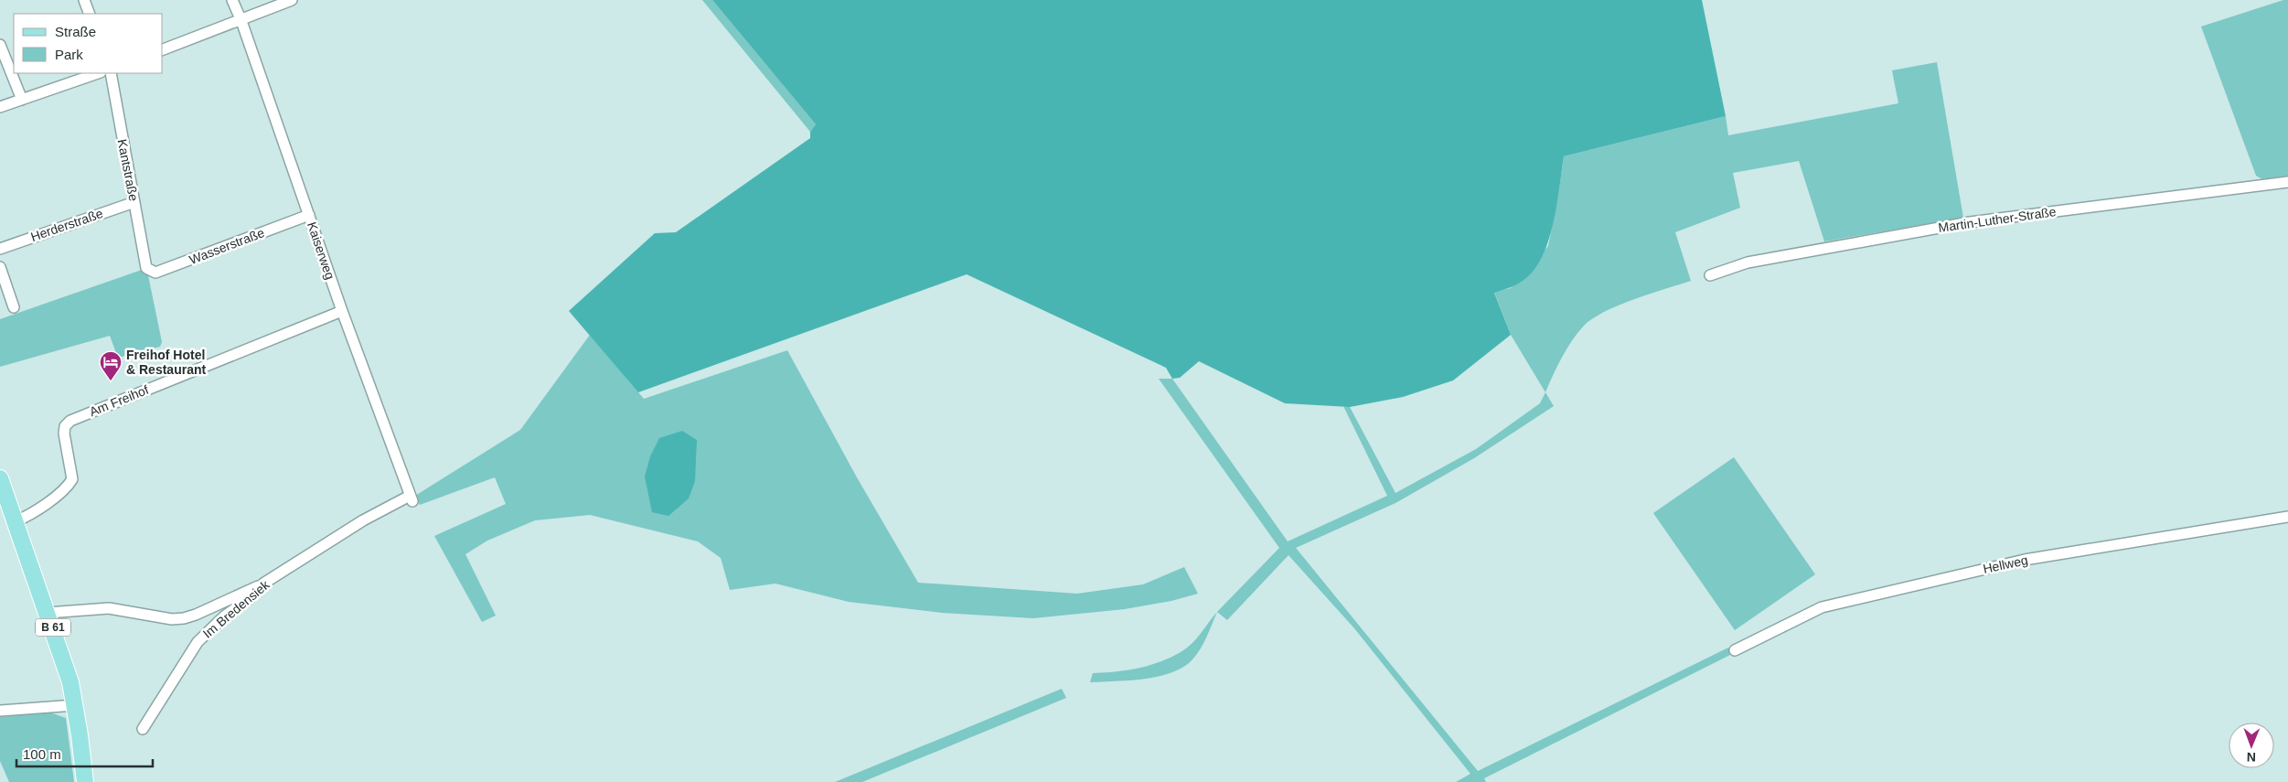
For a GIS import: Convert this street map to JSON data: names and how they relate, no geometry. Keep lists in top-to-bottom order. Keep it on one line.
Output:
{"streets":{"main road":["B 61"],"street":["Kantstraße","Martin-Luther-Straße","Herderstraße","Wasserstraße","Kaiserweg","Am Freihof","Hellweg","Im Bredensiek"]},"crossings":[["Kantstraße","Herderstraße"],["Kantstraße","Wasserstraße"],["Wasserstraße","Kaiserweg"],["Kaiserweg","Am Freihof"],["Kaiserweg","Im Bredensiek"],["Am Freihof","B 61"]],"places":{"hotel":["Freihof Hotel & Restaurant"]},"legend":["Straße","Park"],"scale_bar":"100 m","north":"bottom"}
